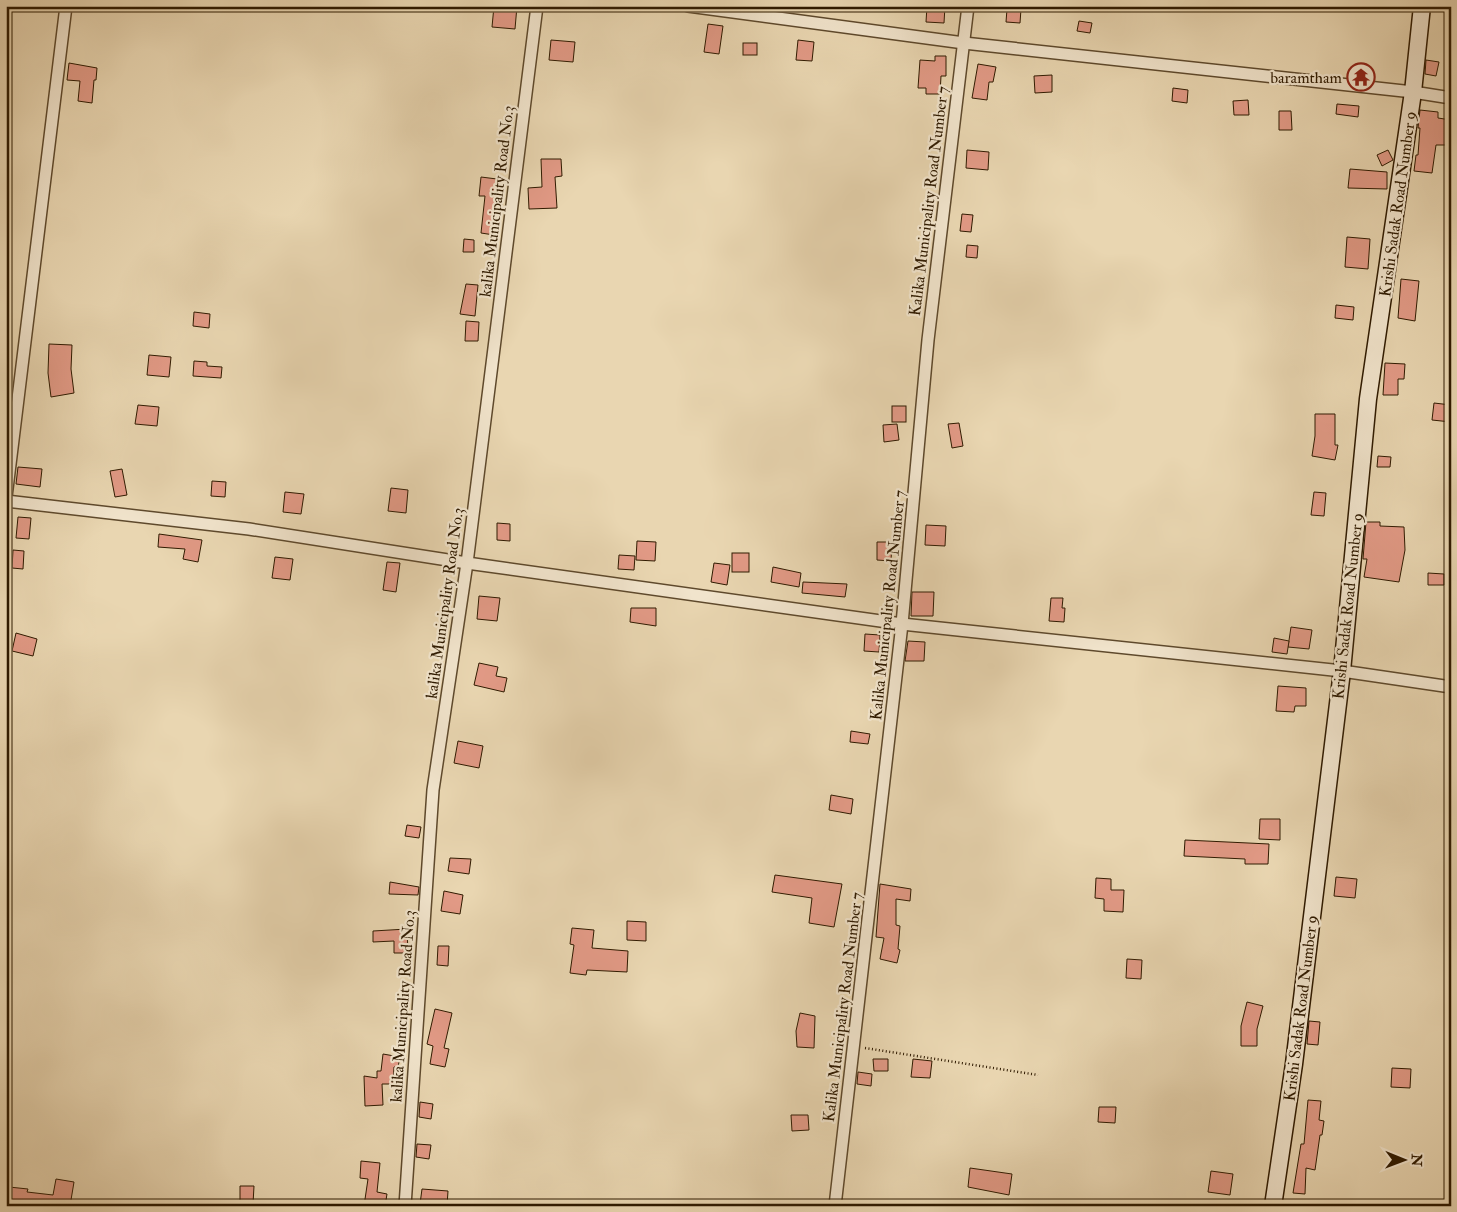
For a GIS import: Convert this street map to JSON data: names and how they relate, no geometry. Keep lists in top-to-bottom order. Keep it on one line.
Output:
{"streets":{"street":["kalika Municipality Road No.3","Kalika Municipality Road Number 7","Krishi Sadak Road Number 9"]},"places":{"temple":["baramtham"]},"north":"right"}
